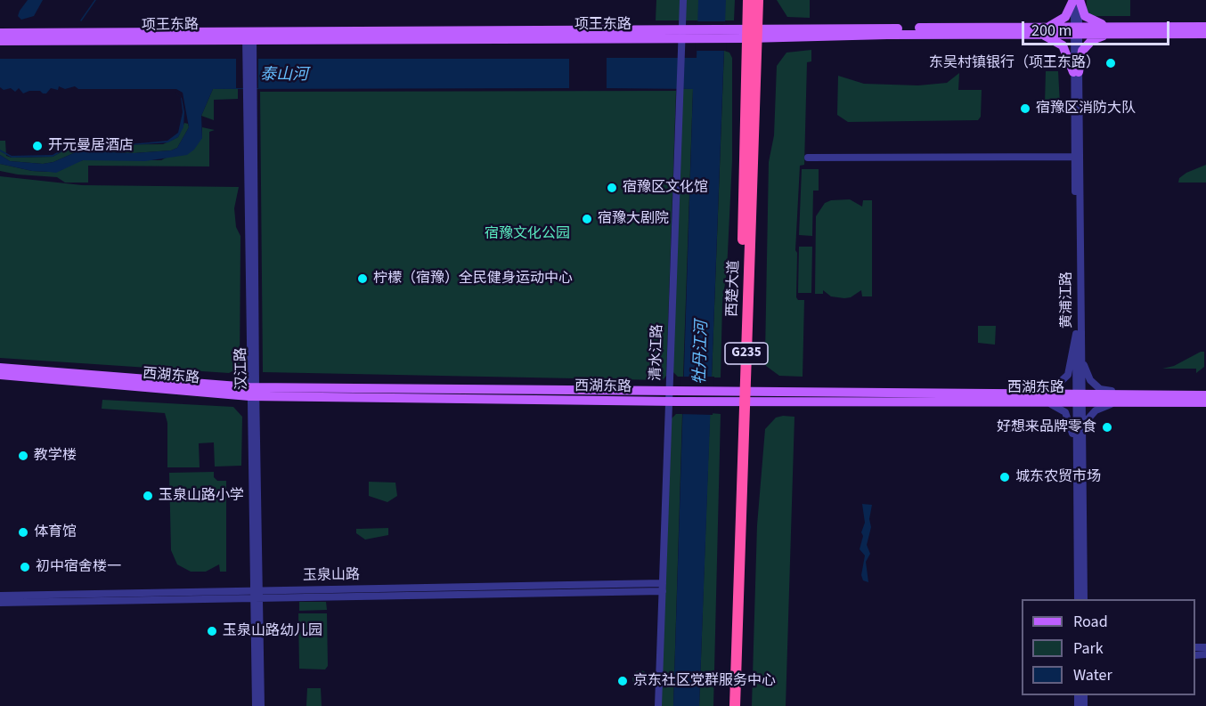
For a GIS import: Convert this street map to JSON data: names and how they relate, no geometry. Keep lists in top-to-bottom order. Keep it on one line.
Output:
{"streets":{"highway":["西楚大道","G235"],"main road":["项王东路","西湖东路"],"street":["黄浦江路","清水江路","汉江路","玉泉山路"]},"crossings":[["项王东路","西楚大道"],["项王东路","黄浦江路"],["项王东路","清水江路"],["项王东路","汉江路"],["西楚大道","西湖东路"],["黄浦江路","西湖东路"],["清水江路","西湖东路"],["清水江路","玉泉山路"],["汉江路","西湖东路"],["汉江路","玉泉山路"]],"water":["泰山河","牡丹江河"],"parks":["宿豫文化公园"],"places":["东吴村镇银行（项王东路）","宿豫区消防大队","开元曼居酒店","宿豫区文化馆","宿豫大剧院","柠檬（宿豫）全民健身运动中心","好想来品牌零食","教学楼","城东农贸市场","玉泉山路小学","体育馆","初中宿舍楼一","玉泉山路幼儿园","京东社区党群服务中心"],"legend":["Road","Park","Water"],"scale_bar":"200 m"}
